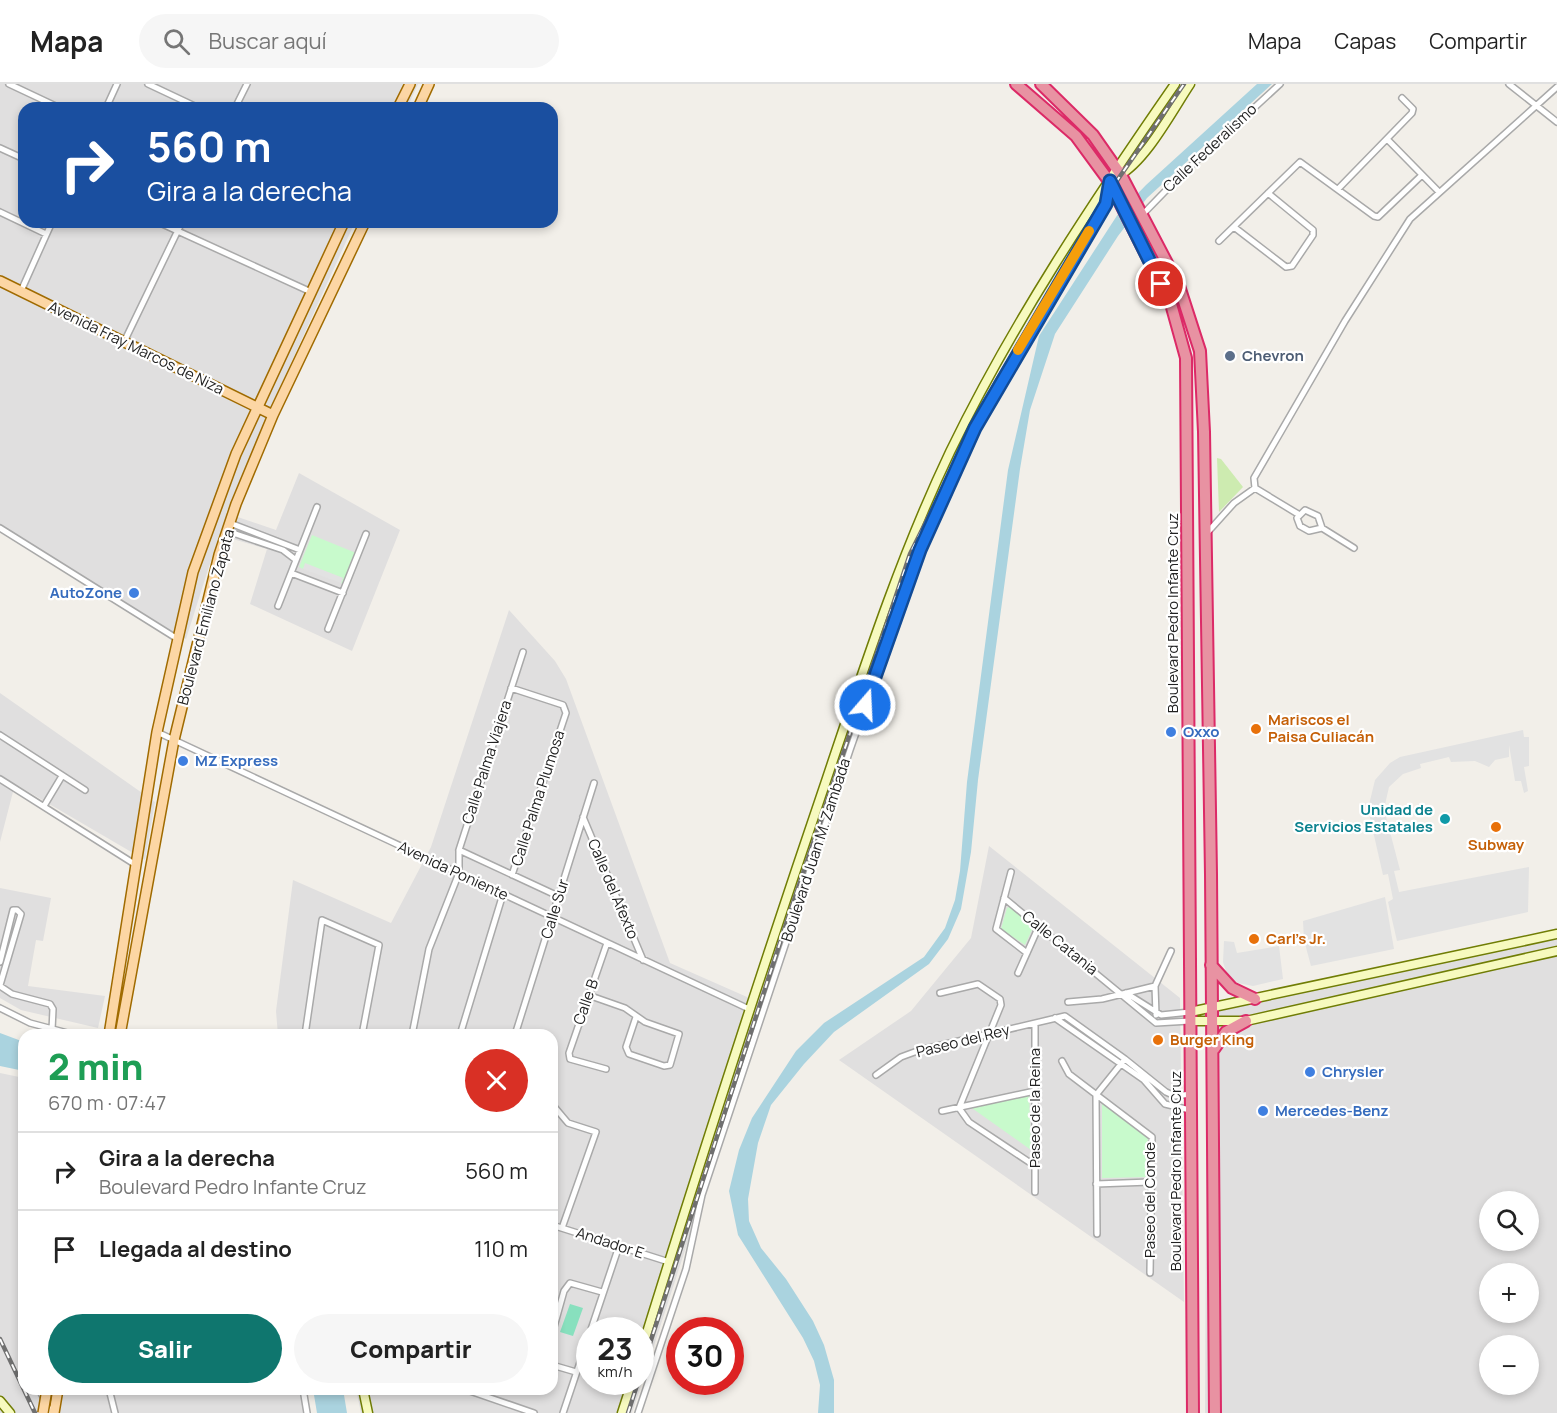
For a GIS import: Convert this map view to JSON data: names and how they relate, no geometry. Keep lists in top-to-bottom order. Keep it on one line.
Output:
{"streets":{"highway":["Boulevard Pedro Infante Cruz"],"main road":["Avenida Fray Marcos de Niza","Boulevard Emiliano Zapata"],"street":["Calle Federalismo","Calle Palma Viajera","Calle Palma Plumosa","Boulevard Juan M. Zambada","Avenida Poniente","Calle del Afexto","Calle Sur","Calle Catania","Calle B","Paseo del Rey","Paseo de la Reina","Paseo del Conde","Andador E"]},"crossings":[["Avenida Fray Marcos de Niza","Boulevard Emiliano Zapata"],["Boulevard Pedro Infante Cruz","Boulevard Juan M. Zambada"],["Boulevard Pedro Infante Cruz","Paseo del Rey"],["Boulevard Emiliano Zapata","Avenida Poniente"],["Calle Palma Viajera","Calle Palma Plumosa"],["Calle Palma Viajera","Avenida Poniente"],["Boulevard Juan M. Zambada","Avenida Poniente"],["Boulevard Juan M. Zambada","Andador E"],["Avenida Poniente","Calle del Afexto"],["Avenida Poniente","Calle Sur"],["Avenida Poniente","Calle B"],["Calle del Afexto","Calle Sur"],["Paseo del Rey","Paseo de la Reina"]],"places":["Chevron","AutoZone","Mariscos el Paisa Culiacán","Oxxo","MZ Express","Unidad de Servicios Estatales","Subway","Carl's Jr.","Burger King","Chrysler","Mercedes-Benz"],"page":{"header":"Mapa","search":"Buscar aquí","nav":["Mapa","Capas","Compartir"],"turn":["560 m","Gira a la derecha"],"heading":["2 min","670 m · 07:47"],"list":[{"name":"Gira a la derecha","note":"Boulevard Pedro Infante Cruz","value":"560 m"},{"name":"Llegada al destino","value":"110 m"}],"map_buttons":["+","−"],"buttons":["Salir","Compartir"],"speed":"23 km/h","limit":"30"}}
